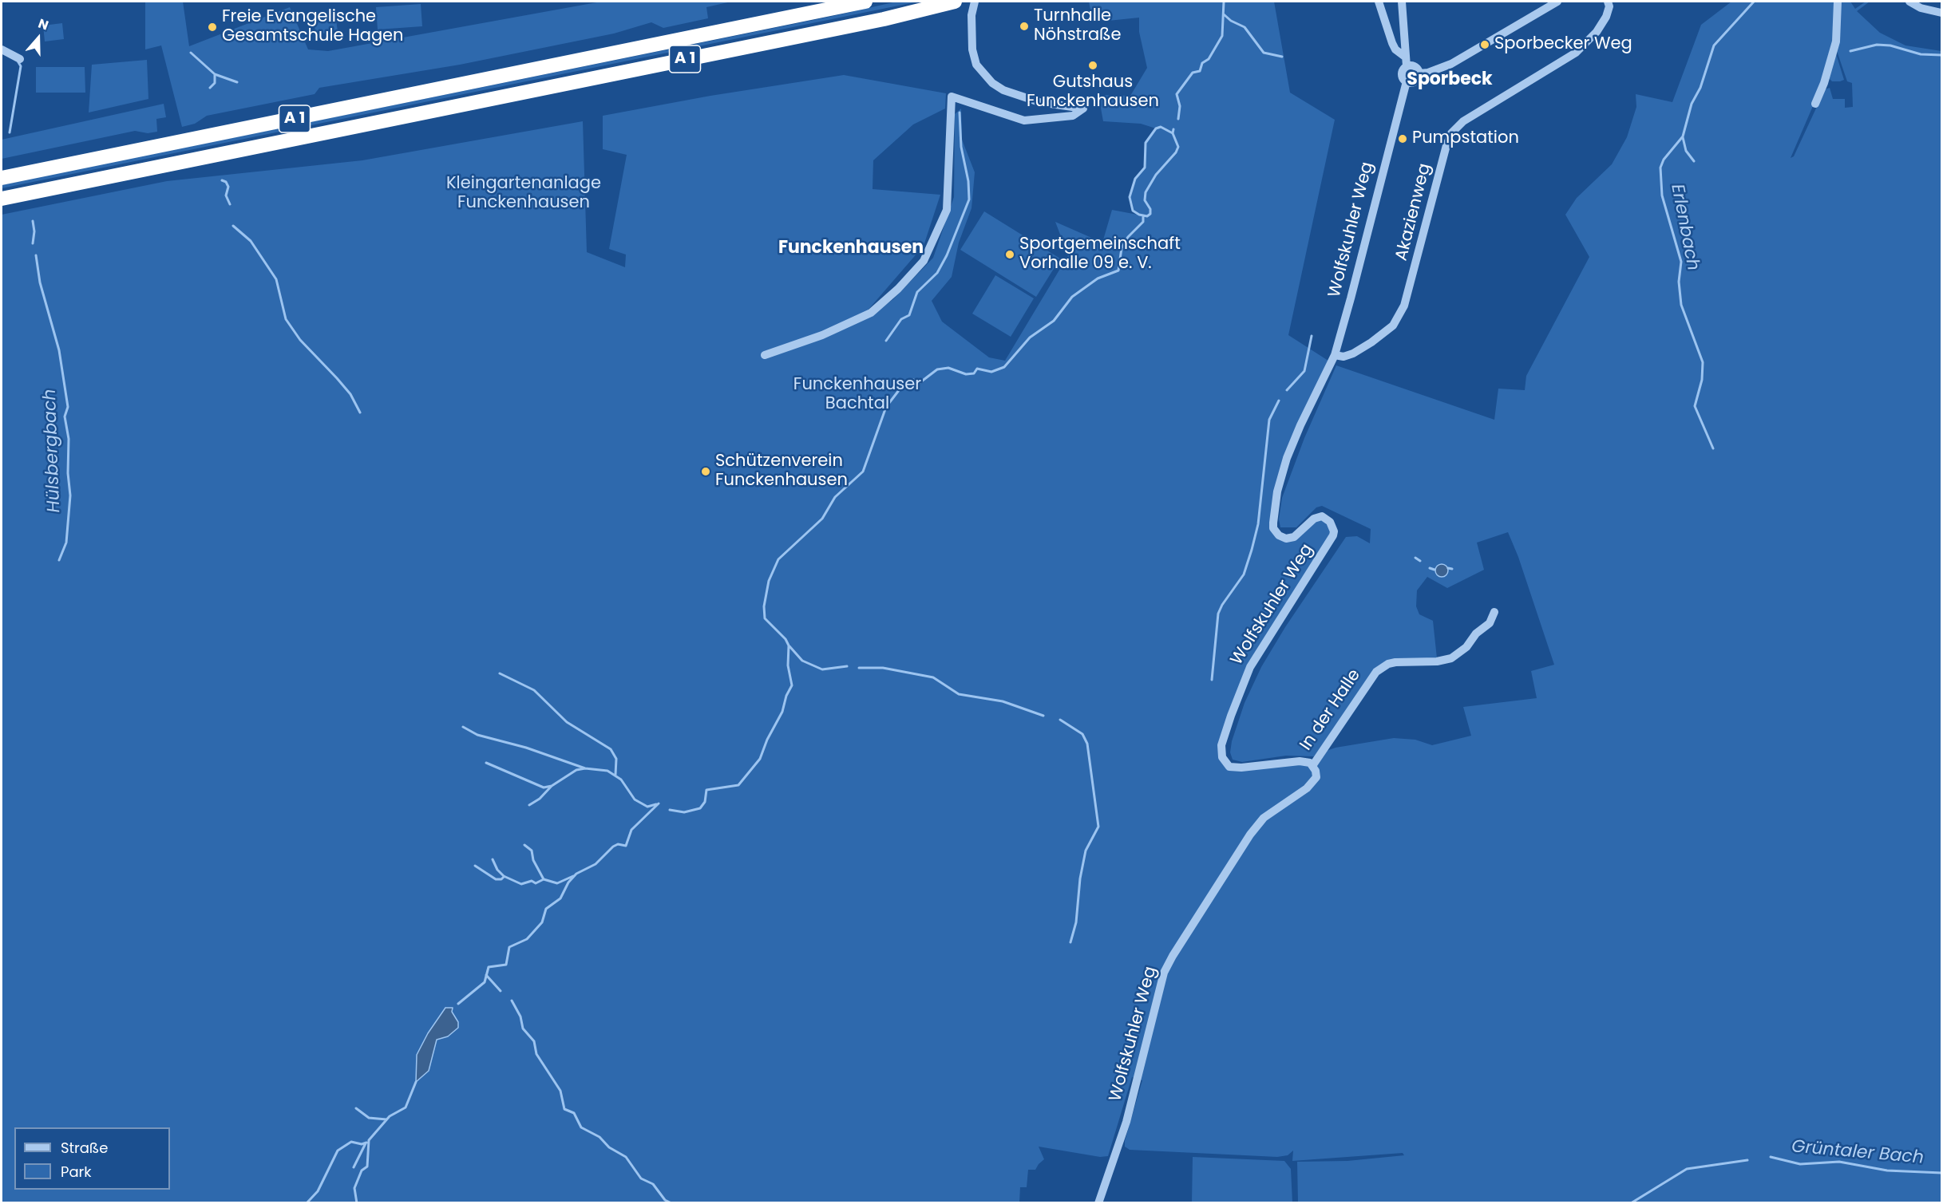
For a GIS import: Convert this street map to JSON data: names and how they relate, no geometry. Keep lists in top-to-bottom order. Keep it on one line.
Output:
{"streets":{"highway":["A 1"],"street":["Akazienweg","Wolfskuhler Weg","In der Halle"]},"crossings":[["Akazienweg","Wolfskuhler Weg"],["Wolfskuhler Weg","In der Halle"]],"districts":["Sporbeck","Funckenhausen"],"water":["Erlenbach","Hülsbergbach","Grüntaler Bach"],"parks":["Kleingartenanlage Funckenhausen","Funckenhauser Bachtal"],"places":["Turnhalle Nöhstraße","Freie Evangelische Gesamtschule Hagen","Sporbecker Weg","Gutshaus Funckenhausen","Pumpstation","Sportgemeinschaft Vorhalle 09 e. V.","Schützenverein Funckenhausen"],"legend":["Straße","Park"],"north":"top"}
